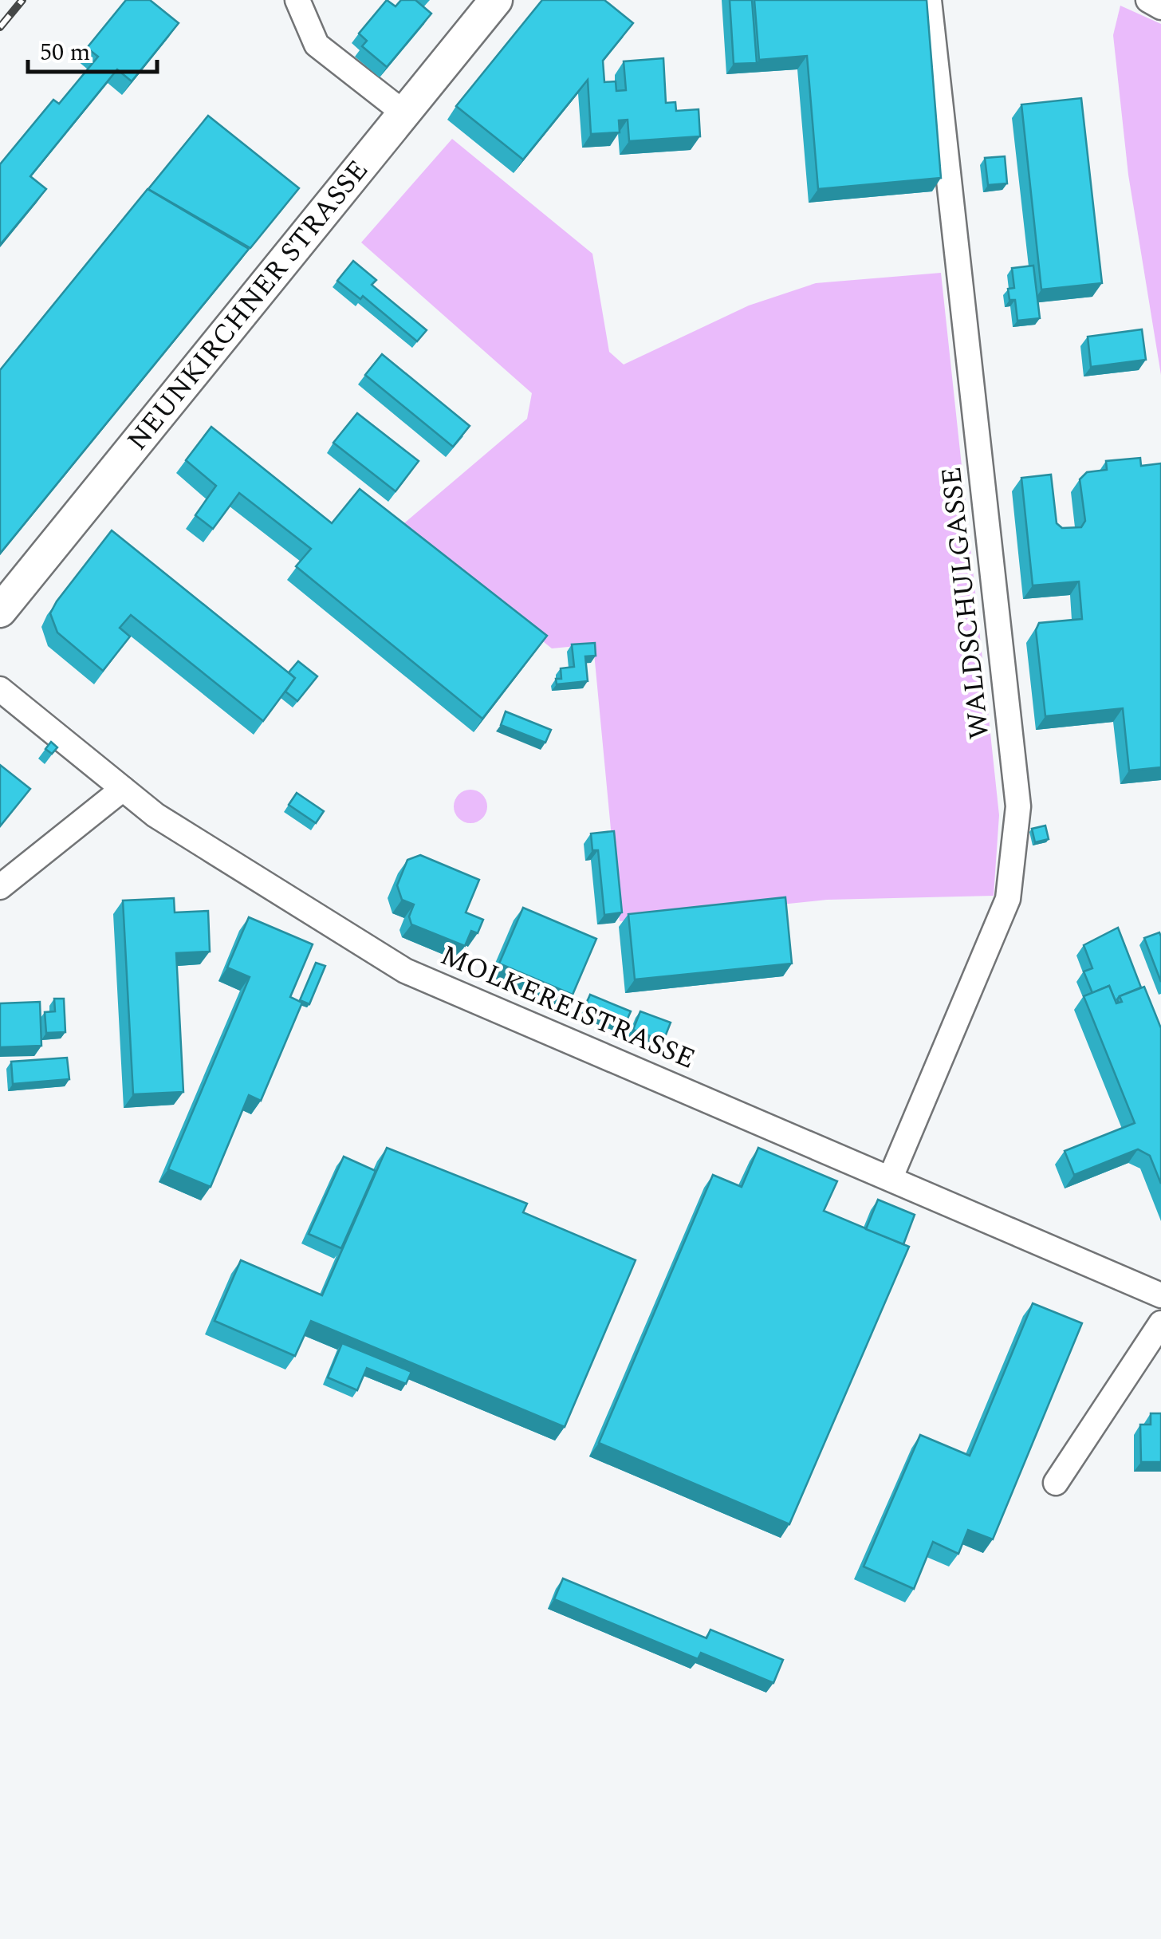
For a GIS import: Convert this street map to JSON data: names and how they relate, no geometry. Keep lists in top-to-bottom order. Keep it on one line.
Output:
{"streets":{"main road":["NEUNKIRCHNER STRASSE"],"street":["WALDSCHULGASSE","MOLKEREISTRASSE"]},"crossings":[["WALDSCHULGASSE","MOLKEREISTRASSE"]],"scale_bar":"50 m"}
